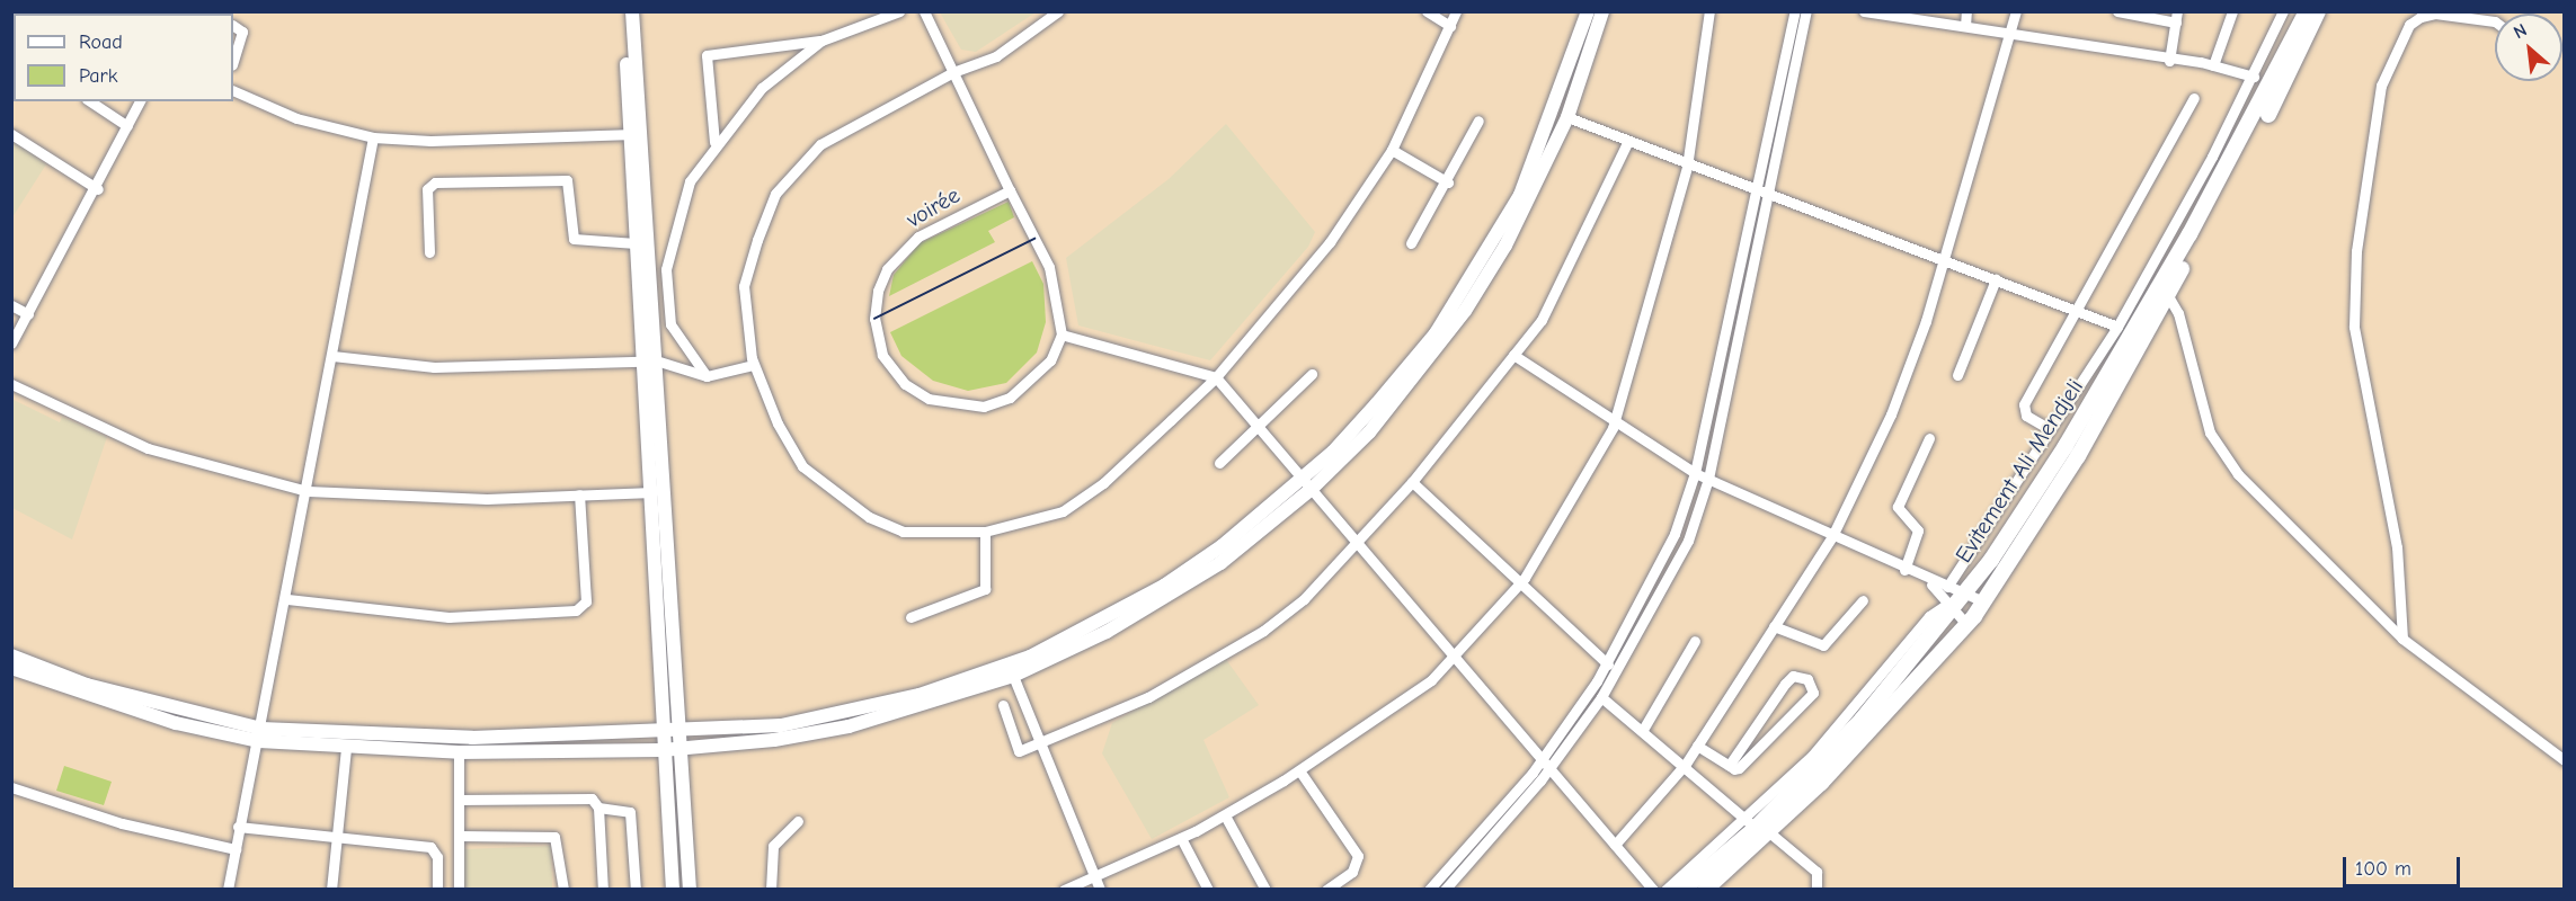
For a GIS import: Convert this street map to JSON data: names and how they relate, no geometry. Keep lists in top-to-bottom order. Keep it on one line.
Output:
{"streets":{"highway":["Evitement Ali Mendjeli"],"street":["voirée"]},"legend":["Road","Park"],"scale_bar":"100 m","north":"top left"}
